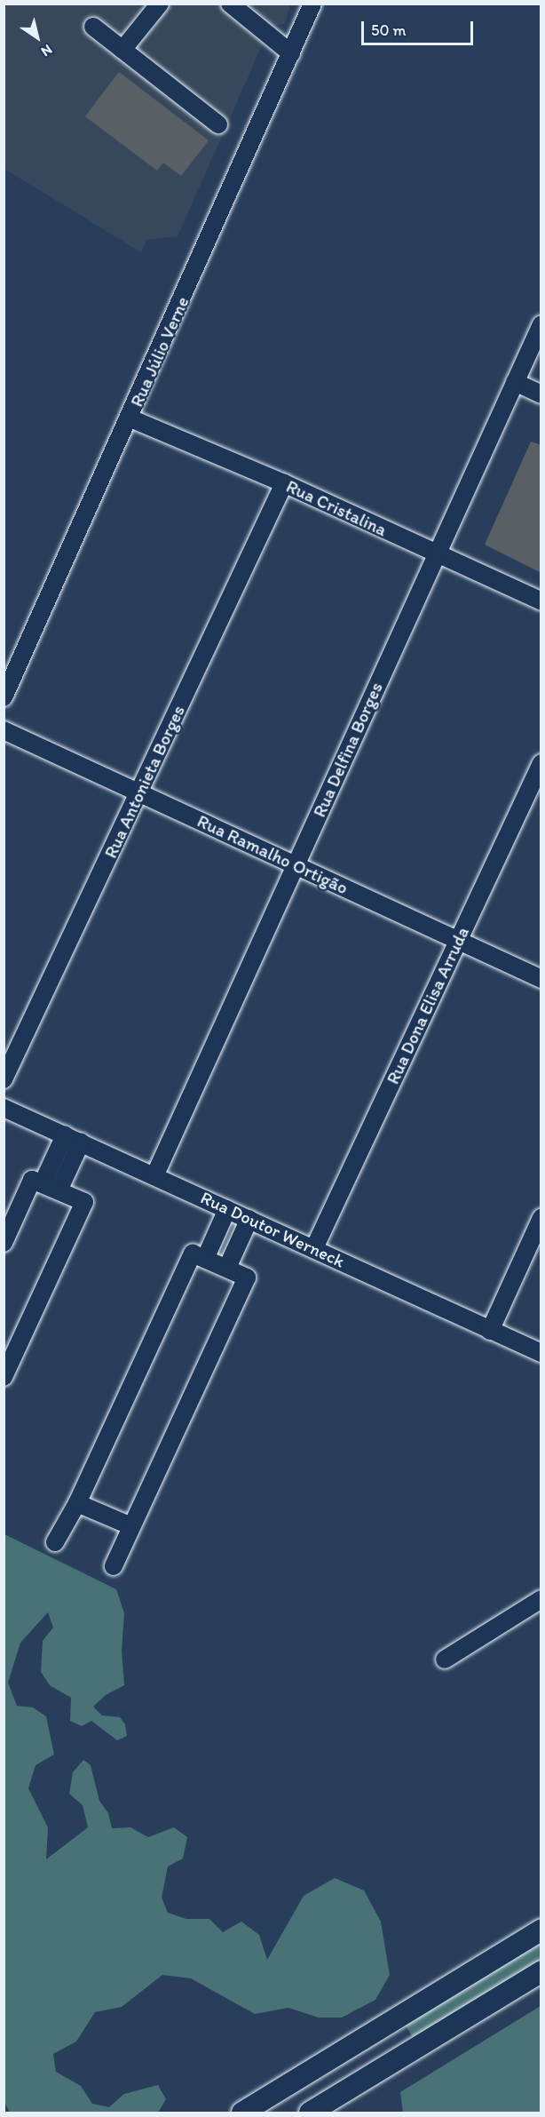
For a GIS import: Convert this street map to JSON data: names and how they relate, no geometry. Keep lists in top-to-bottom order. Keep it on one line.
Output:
{"streets":{"street":["Rua Júlio Verne","Rua Cristalina","Rua Delfina Borges","Rua Antonieta Borges","Rua Ramalho Ortigão","Rua Dona Elisa Arruda","Rua Doutor Werneck"]},"crossings":[["Rua Júlio Verne","Rua Cristalina"],["Rua Cristalina","Rua Delfina Borges"],["Rua Cristalina","Rua Antonieta Borges"],["Rua Delfina Borges","Rua Ramalho Ortigão"],["Rua Delfina Borges","Rua Doutor Werneck"],["Rua Antonieta Borges","Rua Ramalho Ortigão"],["Rua Ramalho Ortigão","Rua Dona Elisa Arruda"],["Rua Dona Elisa Arruda","Rua Doutor Werneck"]],"scale_bar":"50 m","north":"bottom right"}
